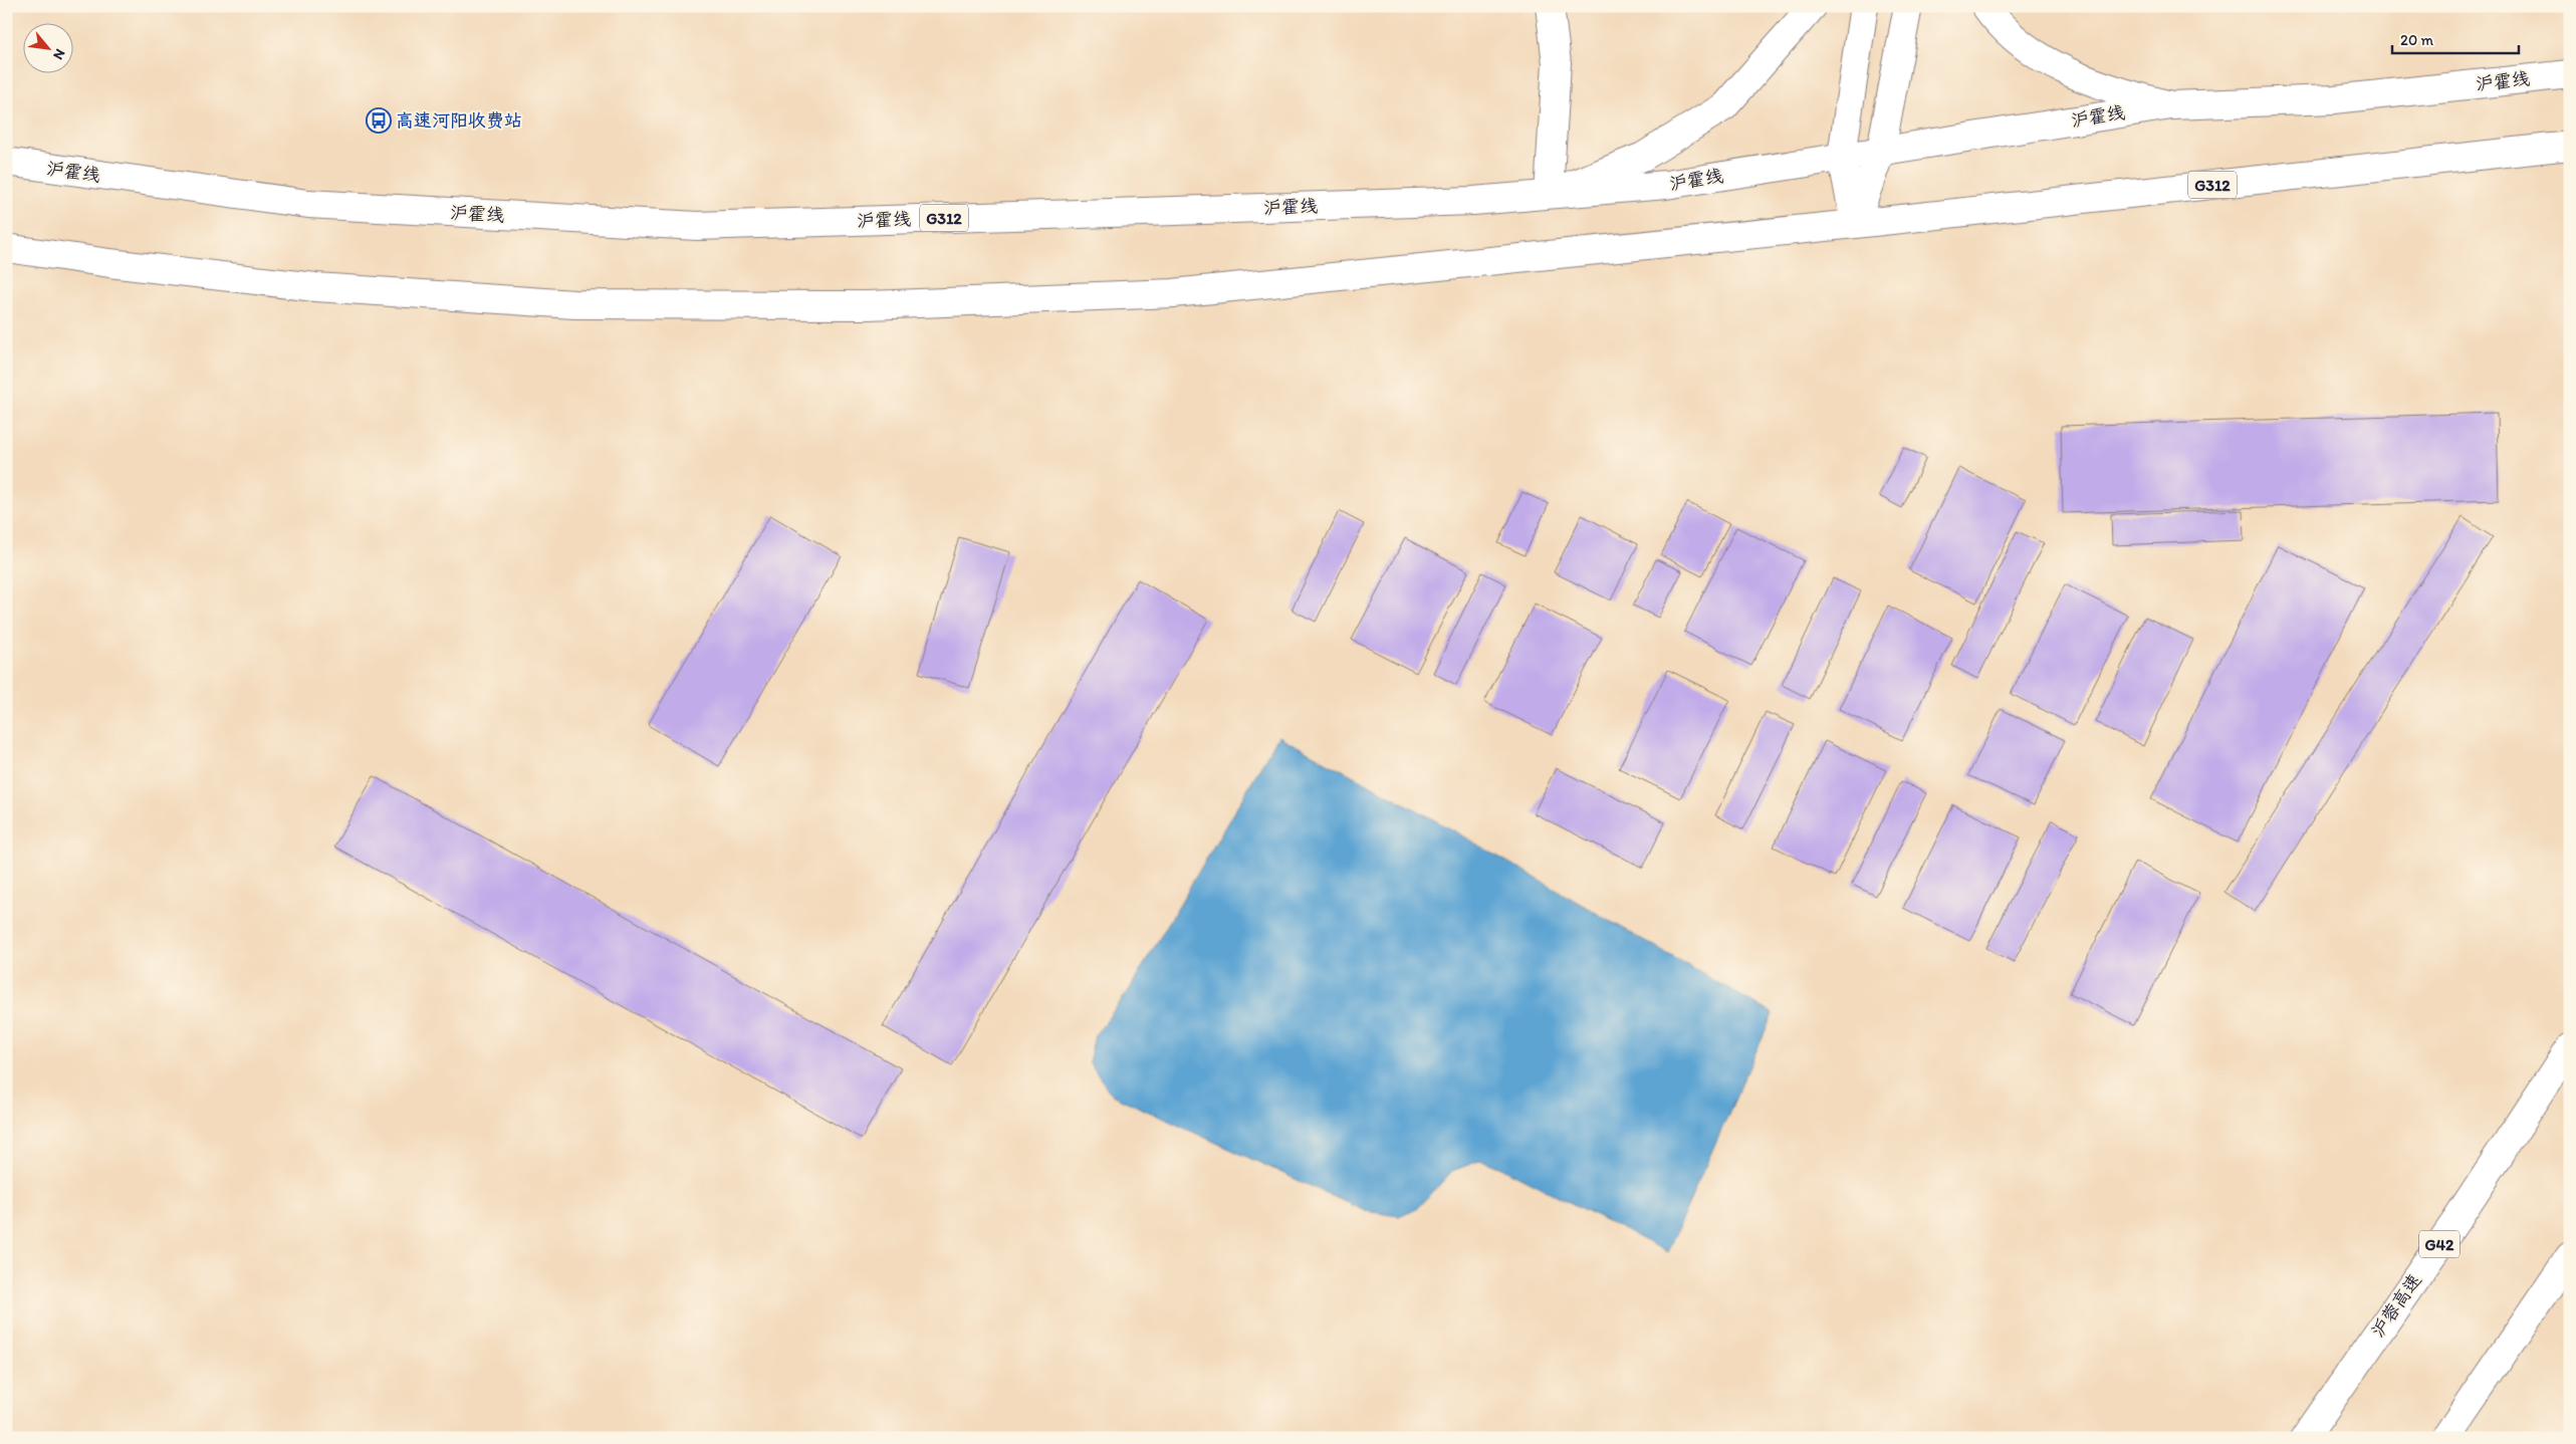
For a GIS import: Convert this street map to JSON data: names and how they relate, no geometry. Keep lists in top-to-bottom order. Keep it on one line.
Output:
{"streets":{"main road":["沪霍线","G312","G42","沪蓉高速"]},"places":{"bus stop":["高速河阳收费站"]},"scale_bar":"20 m","north":"bottom right"}
